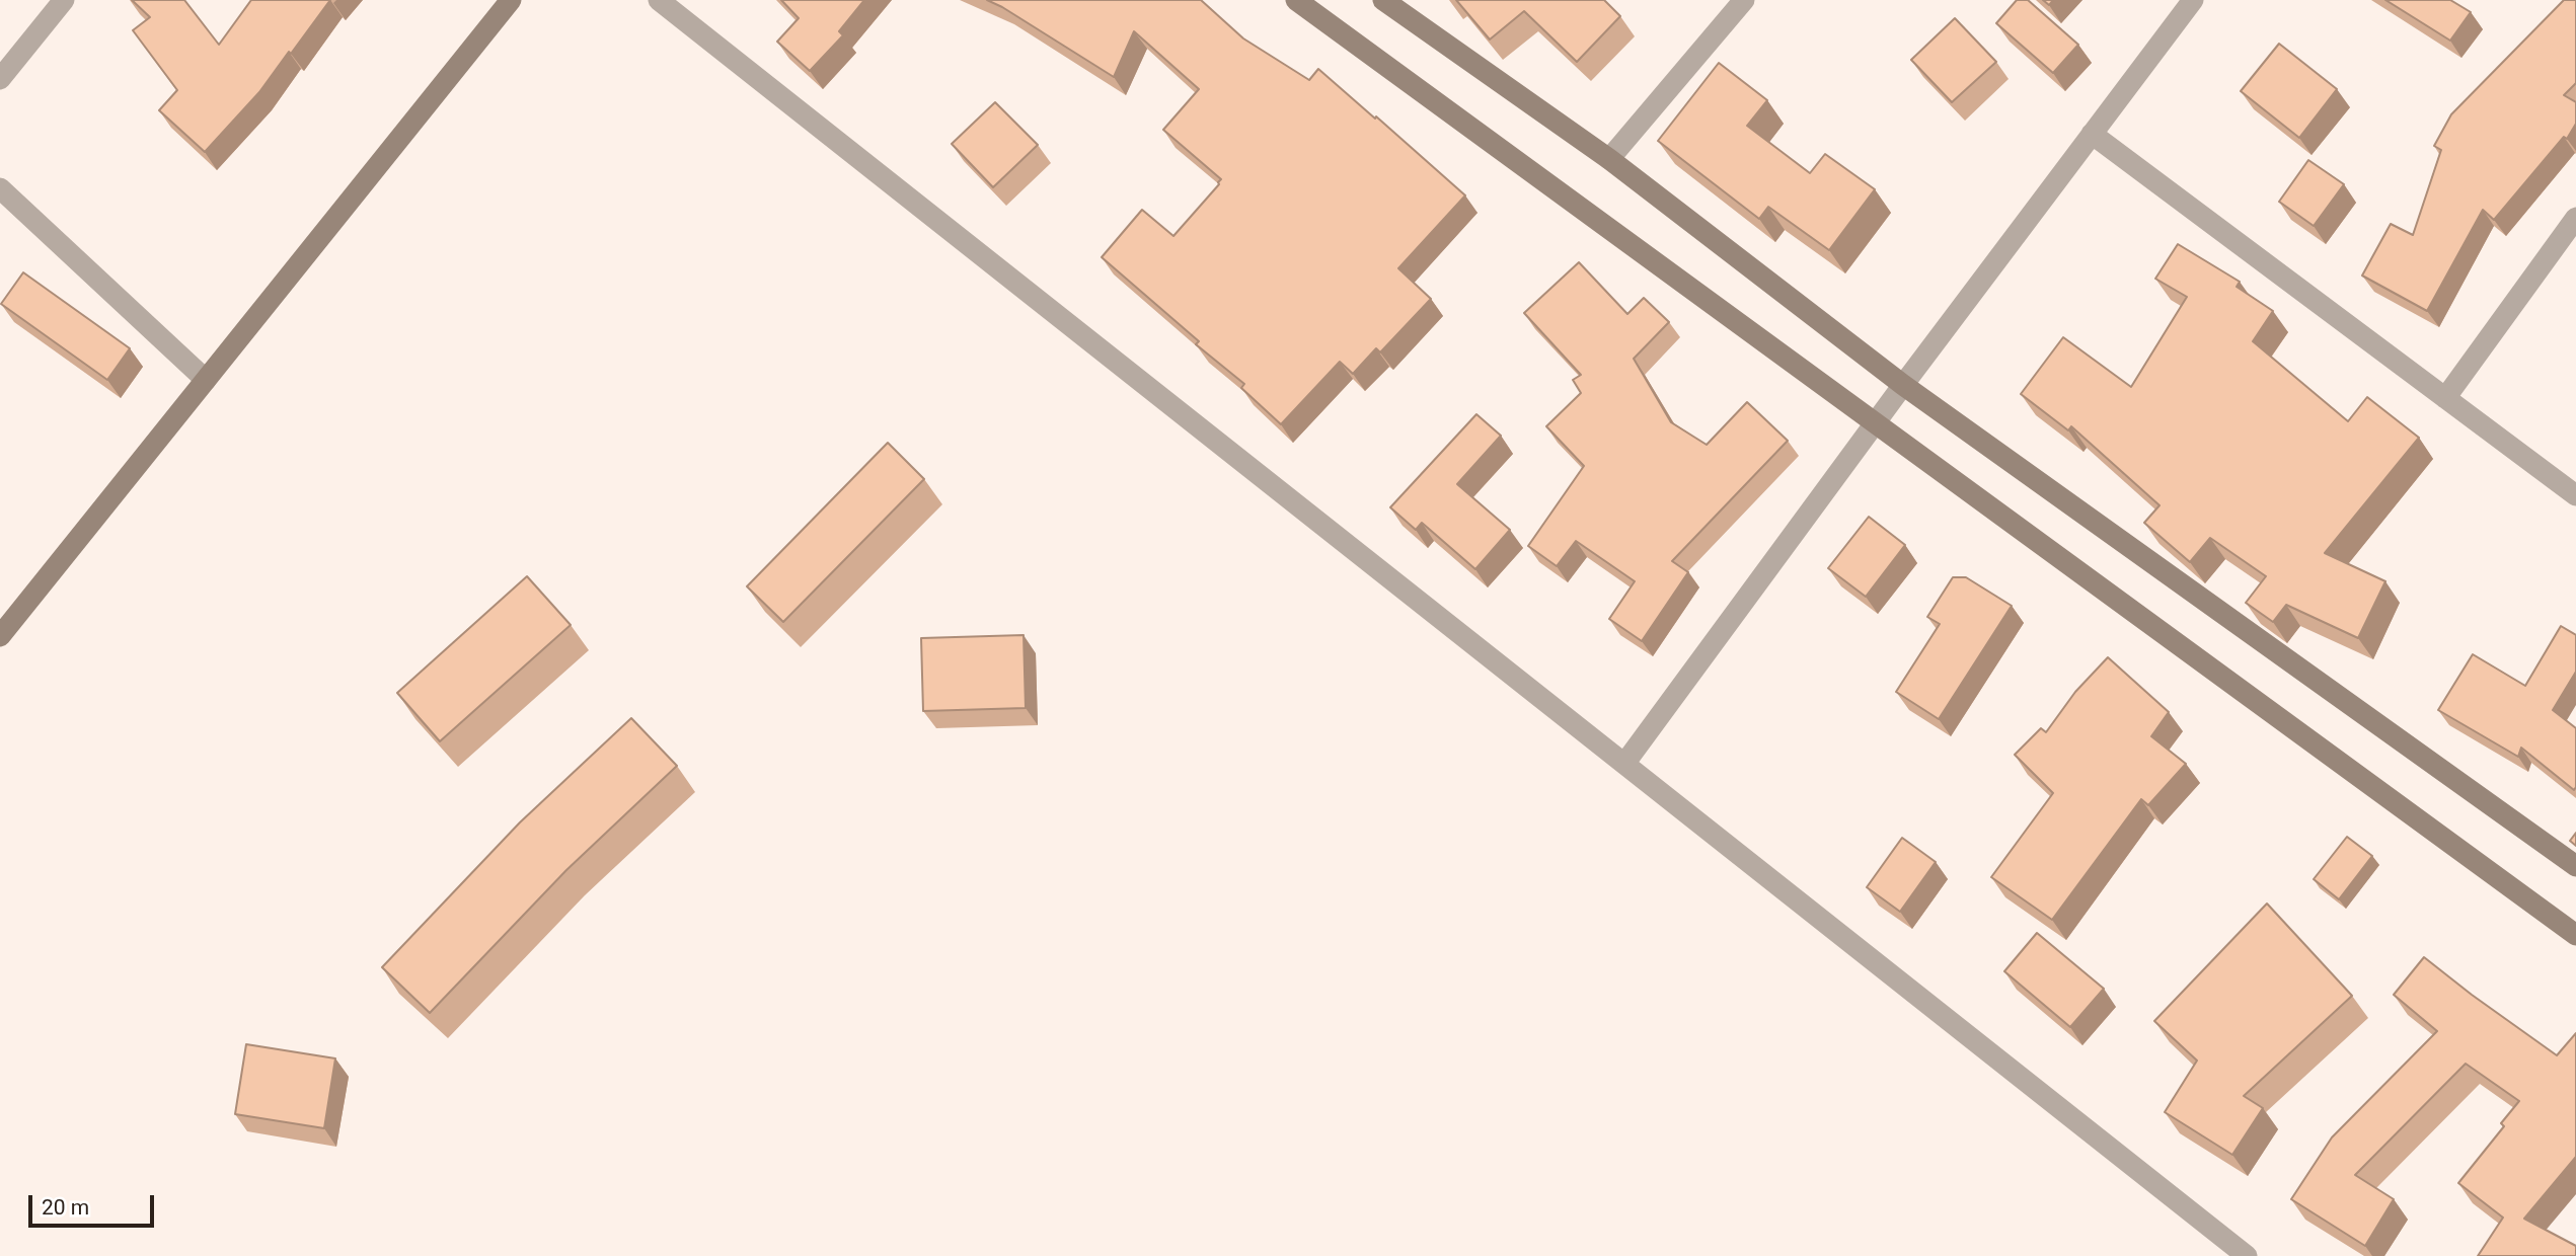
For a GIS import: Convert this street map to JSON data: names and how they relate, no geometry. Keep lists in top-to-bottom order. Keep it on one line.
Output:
{"scale_bar":"20 m"}
